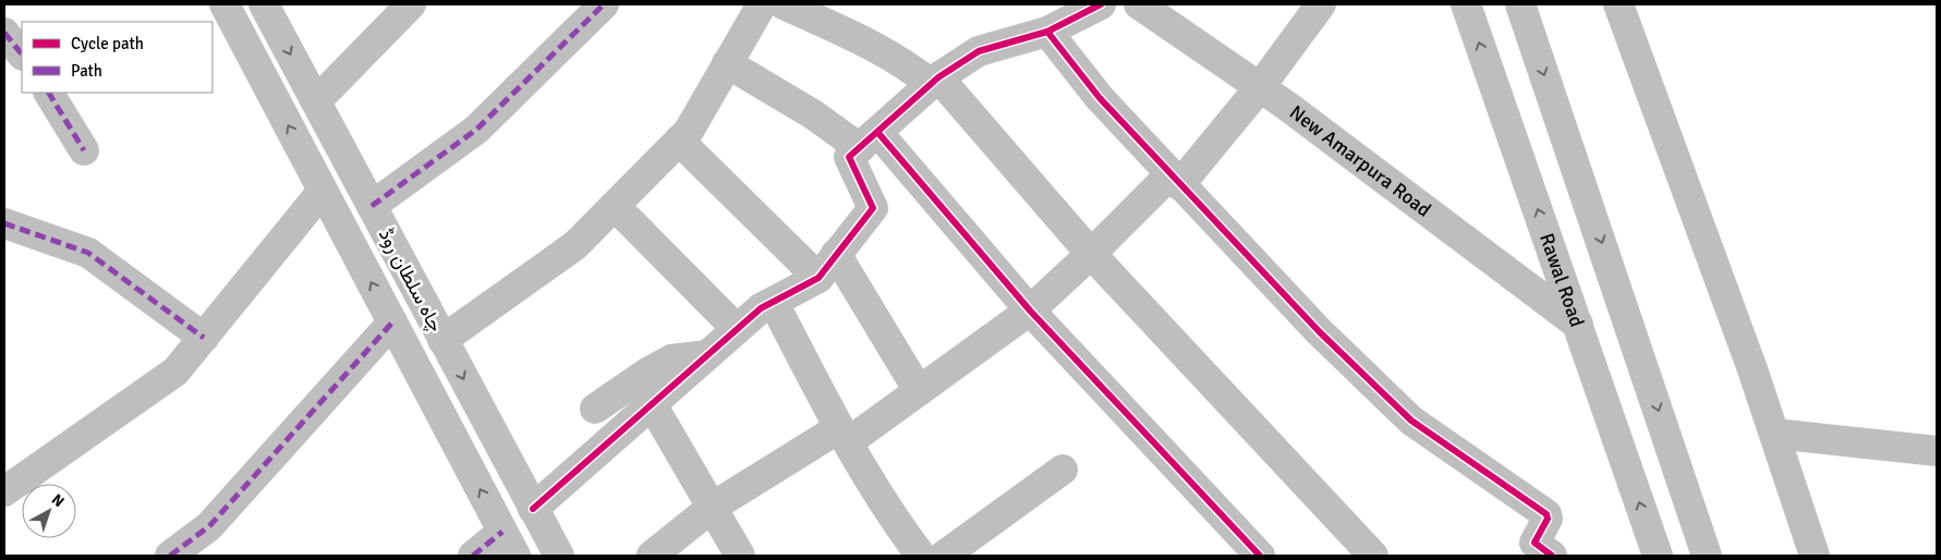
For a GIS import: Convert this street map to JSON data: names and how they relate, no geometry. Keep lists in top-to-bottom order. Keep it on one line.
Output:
{"streets":{"street":["New Amarpura Road","چاہ سلطان روڈ","Rawal Road"]},"crossings":[["New Amarpura Road","Rawal Road"]],"legend":["Cycle path","Path"],"north":"top right"}
